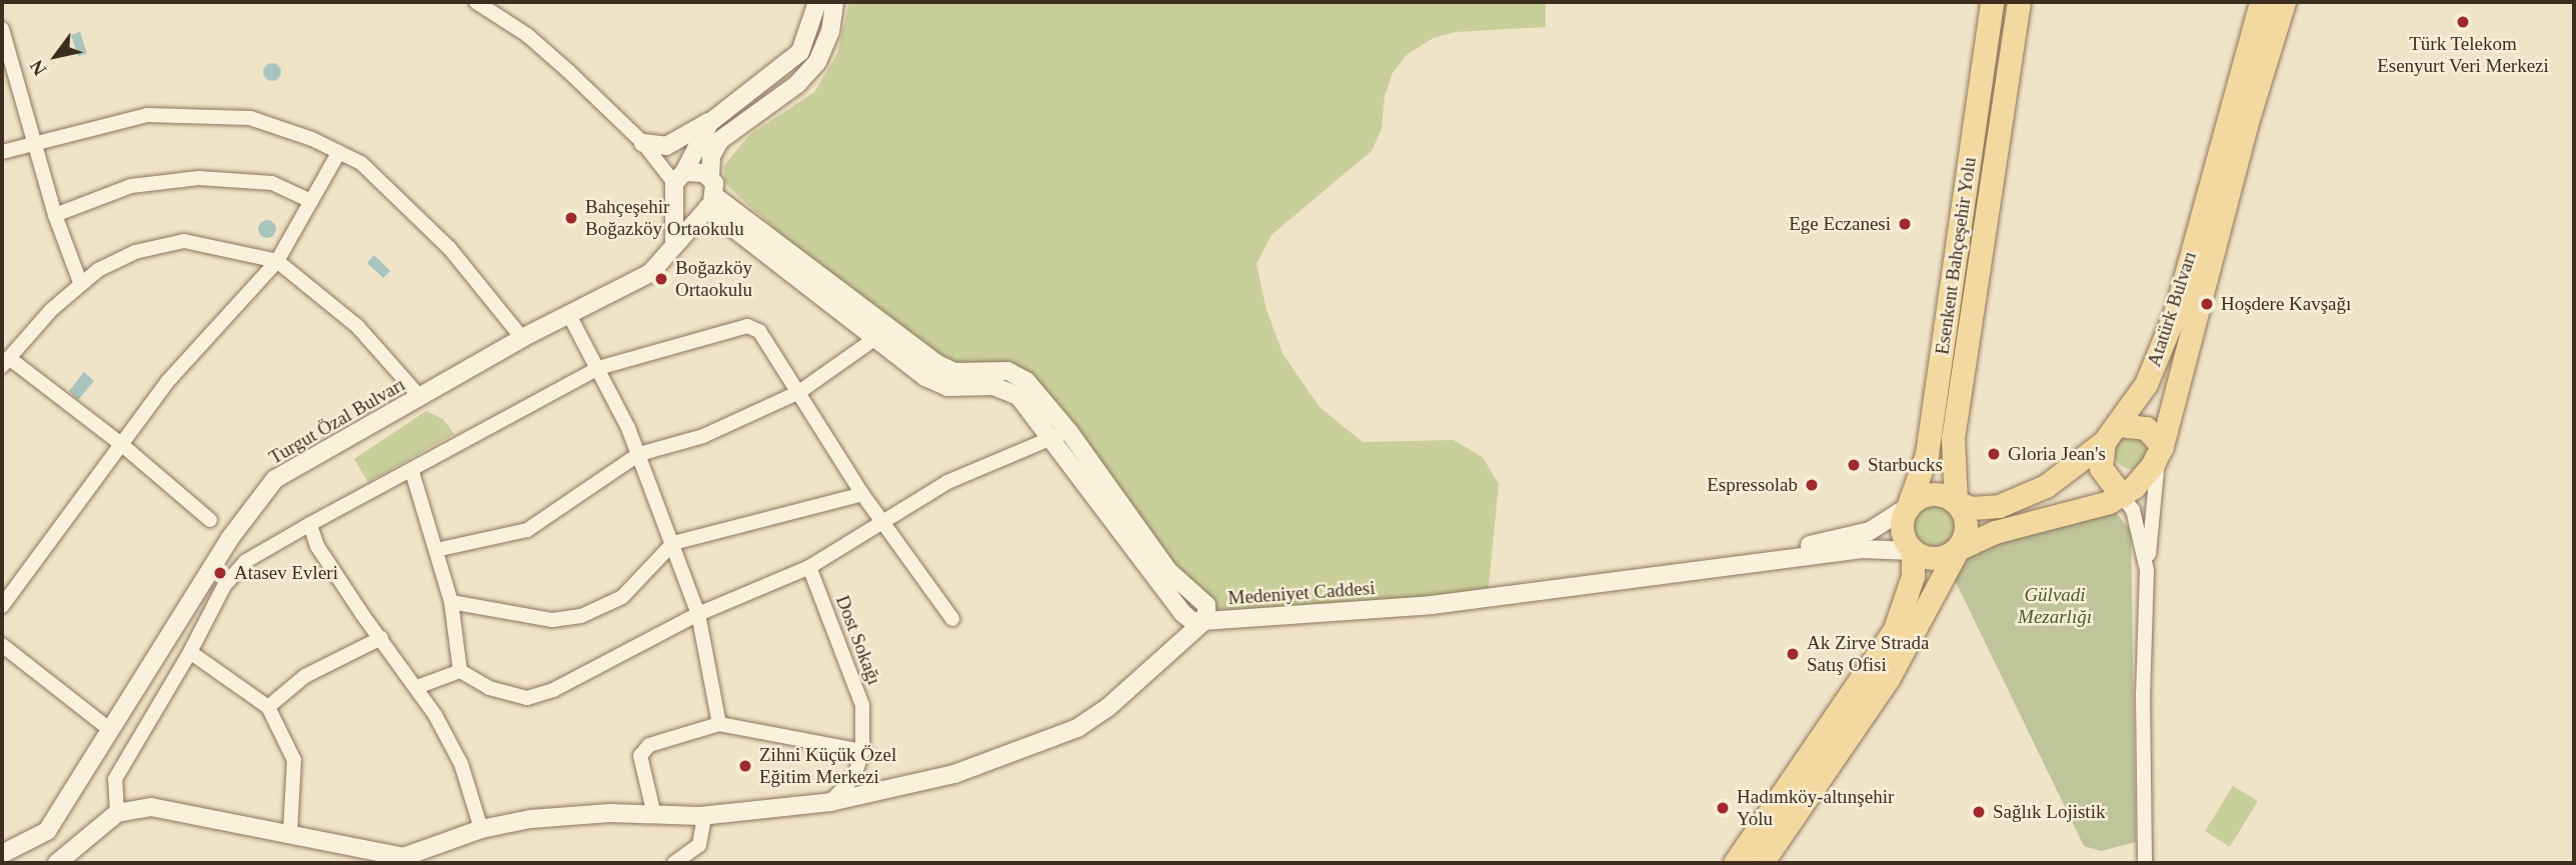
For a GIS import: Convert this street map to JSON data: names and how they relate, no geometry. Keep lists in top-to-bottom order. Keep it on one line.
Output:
{"streets":{"main road":["Esenkent Bahçeşehir Yolu","Atatürk Bulvarı"],"street":["Turgut Özal Bulvarı","Medeniyet Caddesi","Dost Sokağı"]},"crossings":[["Esenkent Bahçeşehir Yolu","Atatürk Bulvarı"],["Medeniyet Caddesi","Dost Sokağı"]],"parks":["Gülvadi Mezarlığı"],"places":["Türk Telekom Esenyurt Veri Merkezi","Bahçeşehir Boğazköy Ortaokulu","Ege Eczanesi","Boğazköy Ortaokulu","Hoşdere Kavşağı","Gloria Jean's","Starbucks","Espressolab","Atasev Evleri","Ak Zirve Strada Satış Ofisi","Zihni Küçük Özel Eğitim Merkezi","Hadımköy-altınşehir Yolu","Sağlık Lojistik"],"north":"bottom left"}
